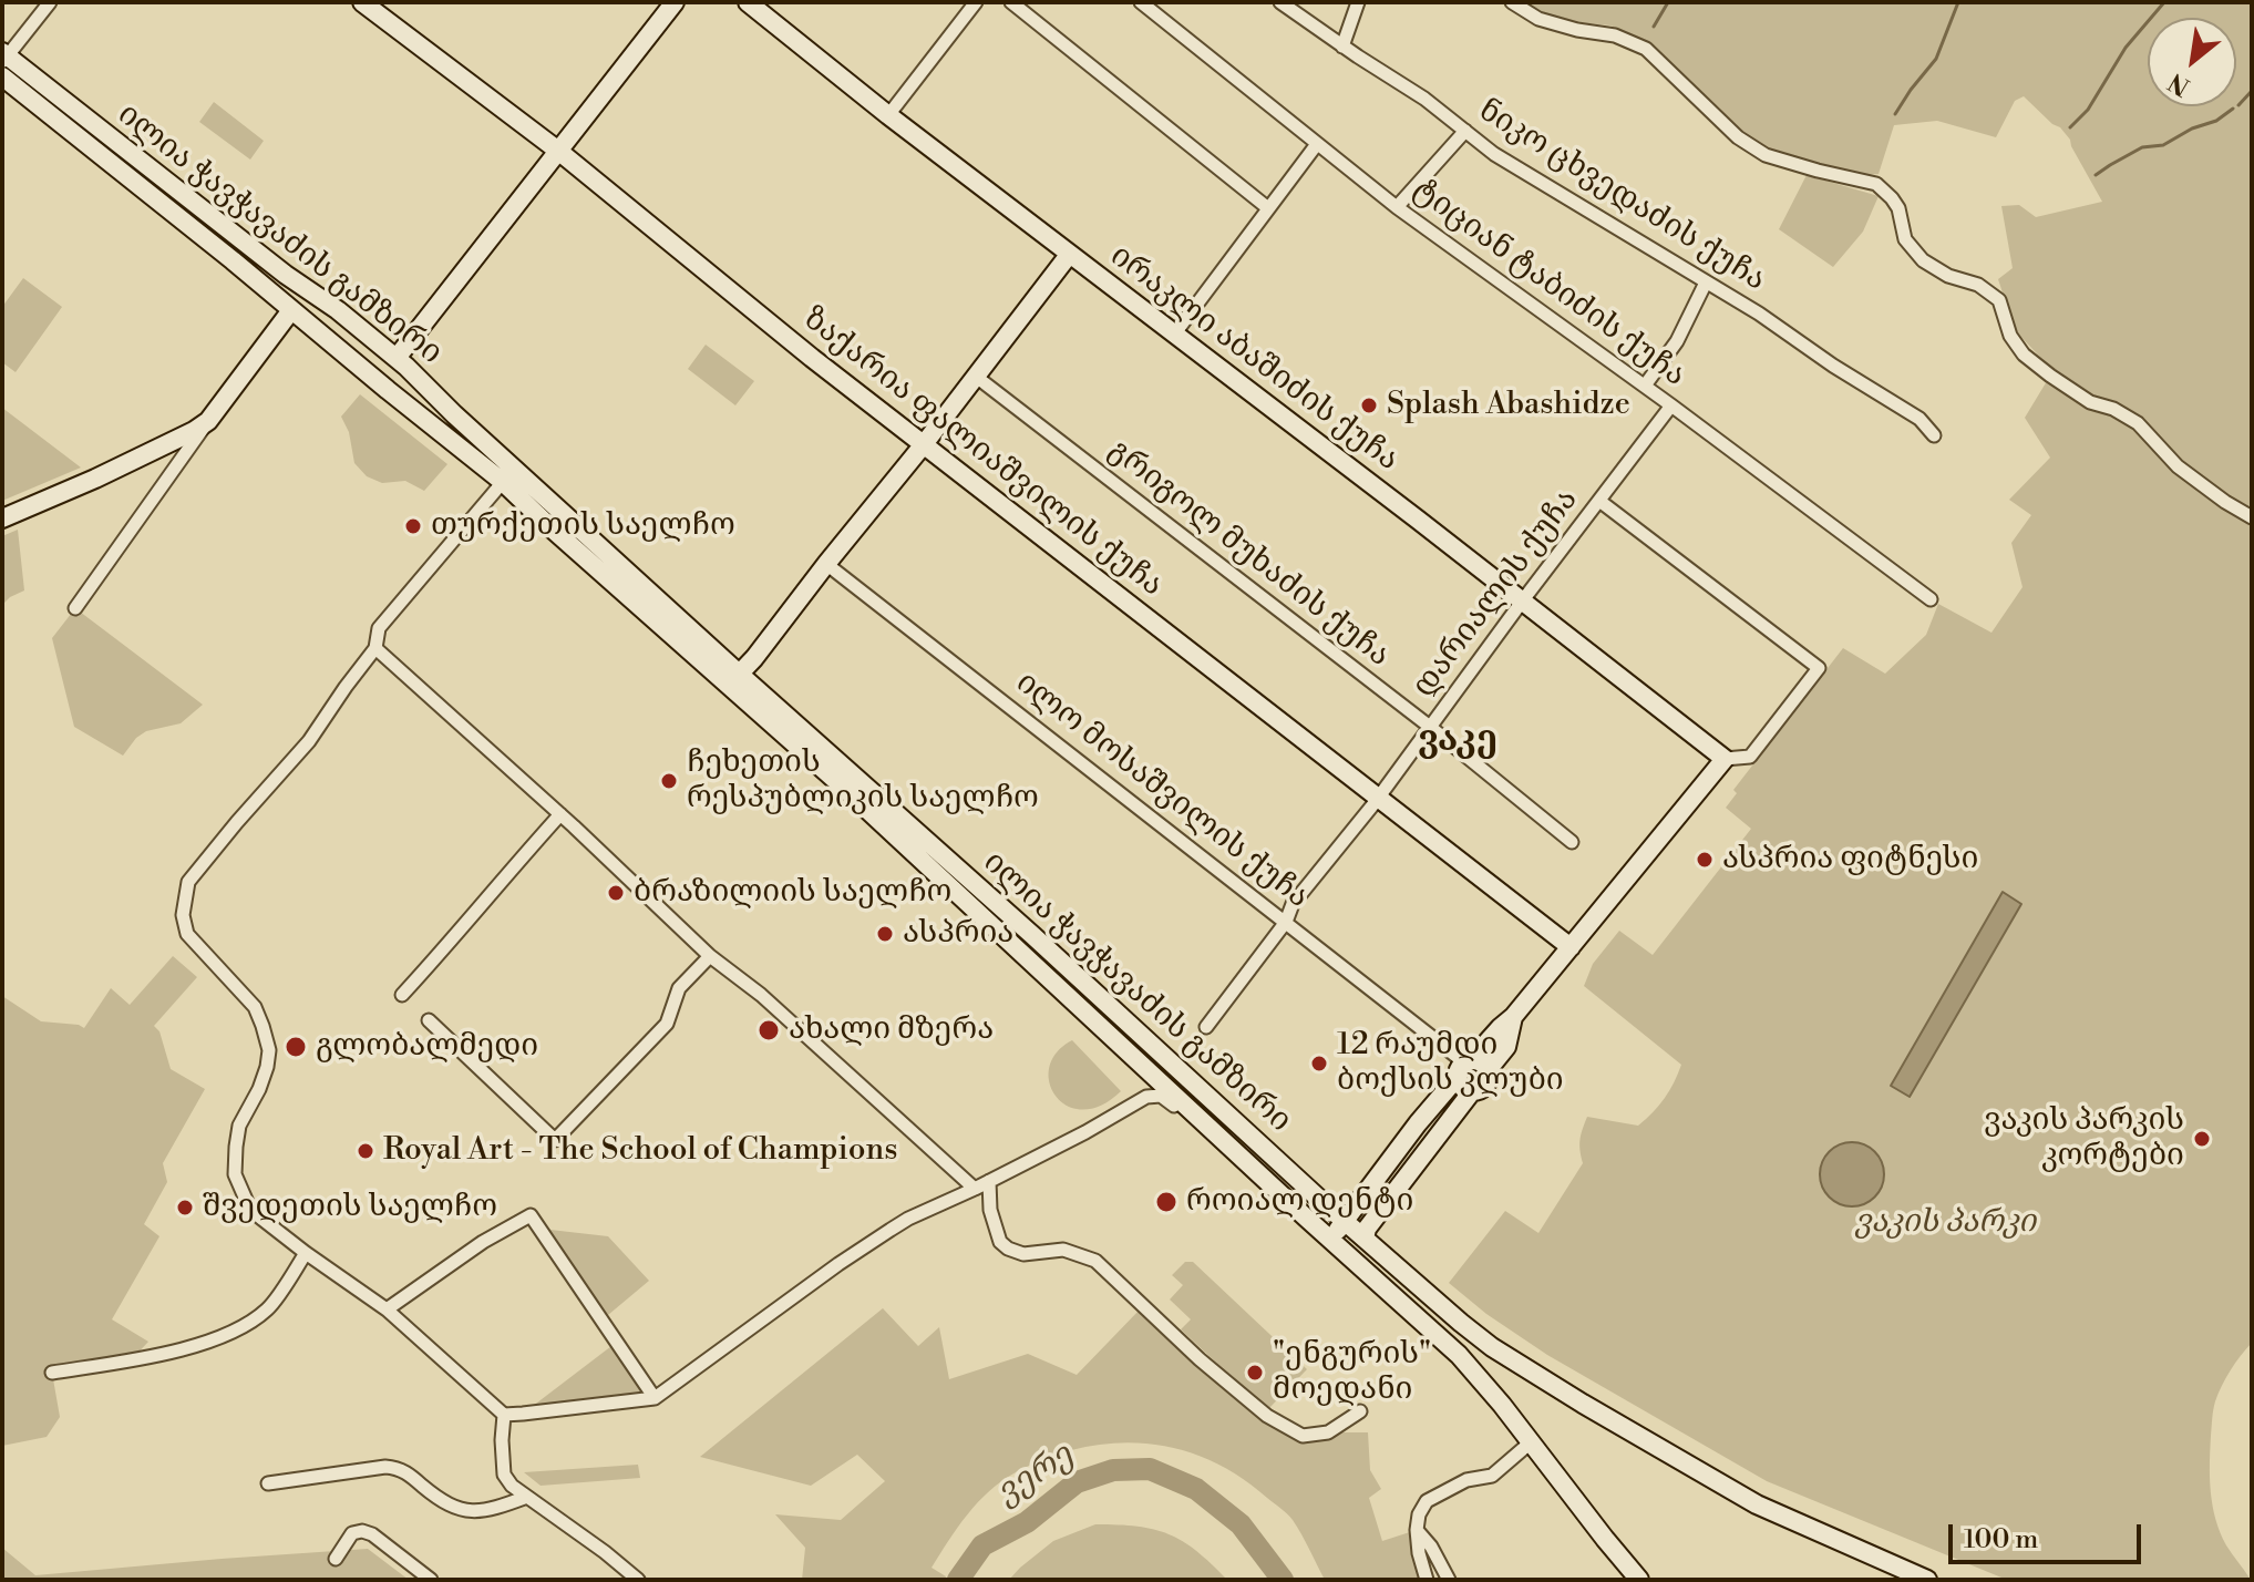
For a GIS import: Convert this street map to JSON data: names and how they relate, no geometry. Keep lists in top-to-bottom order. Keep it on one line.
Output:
{"streets":{"main road":["ილია ჭავჭავაძის გამზირი","ირაკლი აბაშიძის ქუჩა","ზაქარია ფალიაშვილის ქუჩა"],"street":["ნიკო ცხვედაძის ქუჩა","ტიციან ტაბიძის ქუჩა","გრიგოლ მუხაძის ქუჩა","დარიალის ქუჩა","ილო მოსაშვილის ქუჩა"]},"crossings":[["ტიციან ტაბიძის ქუჩა","დარიალის ქუჩა"],["ირაკლი აბაშიძის ქუჩა","დარიალის ქუჩა"],["ზაქარია ფალიაშვილის ქუჩა","დარიალის ქუჩა"],["გრიგოლ მუხაძის ქუჩა","დარიალის ქუჩა"],["დარიალის ქუჩა","ილო მოსაშვილის ქუჩა"]],"districts":["ვაკე"],"water":["ვერე"],"parks":["ვაკის პარკი"],"places":["Splash Abashidze","თურქეთის საელჩო","ჩეხეთის რესპუბლიკის საელჩო","ასპრია ფიტნესი","ბრაზილიის საელჩო","ასპრია","ახალი მზერა","გლობალმედი","12 რაუმდი ბოქსის კლუბი","ვაკის პარკის კორტები","Royal Art - The School of Champions","როიალ დენტი","შვედეთის საელჩო","\"ენგურის\" მოედანი"],"scale_bar":"100 m","north":"bottom left"}
